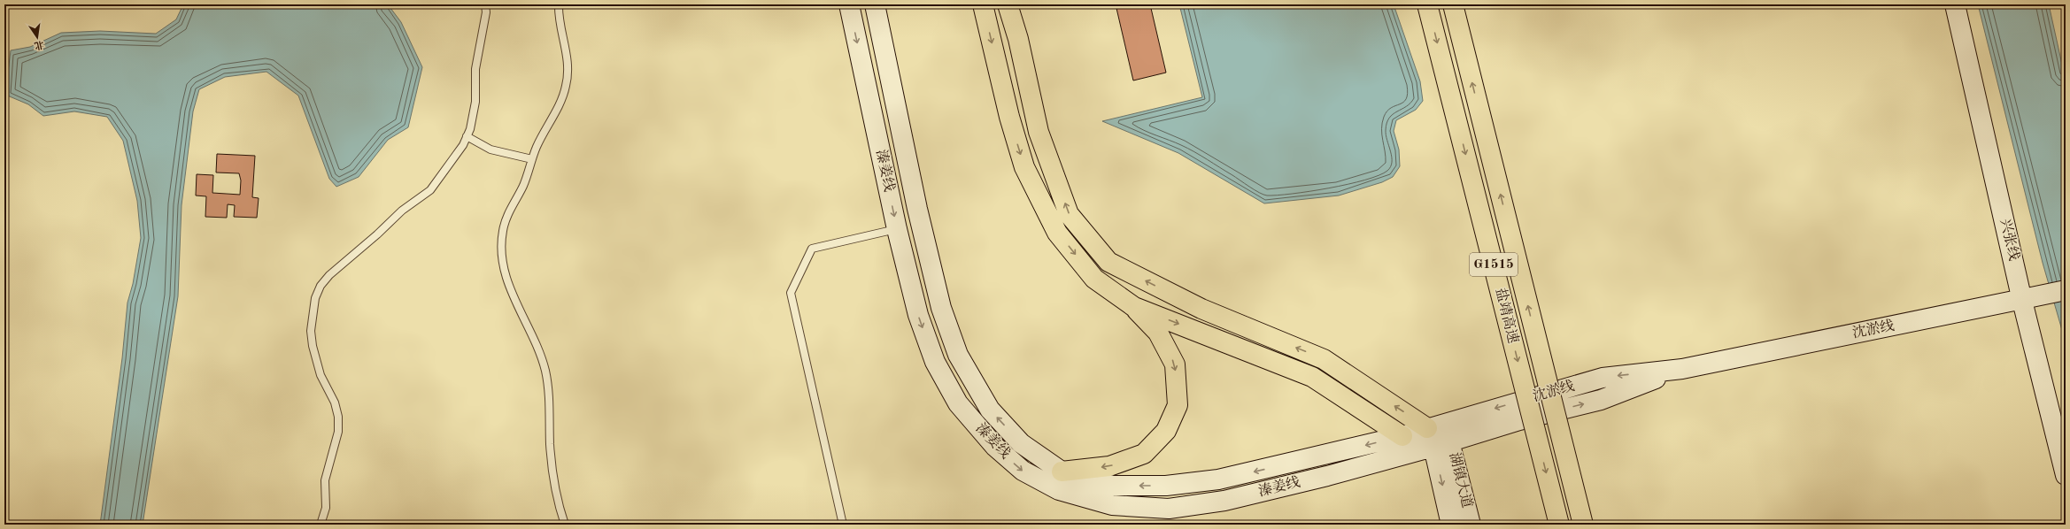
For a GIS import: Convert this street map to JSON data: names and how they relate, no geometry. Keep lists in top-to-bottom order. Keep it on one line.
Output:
{"streets":{"highway":["G1515","盐靖高速"],"main road":["溱姜线","兴张线","沈淤线","湖镇大道"]},"crossings":[["溱姜线","沈淤线"],["溱姜线","湖镇大道"],["兴张线","沈淤线"],["沈淤线","湖镇大道"]],"north":"bottom"}
